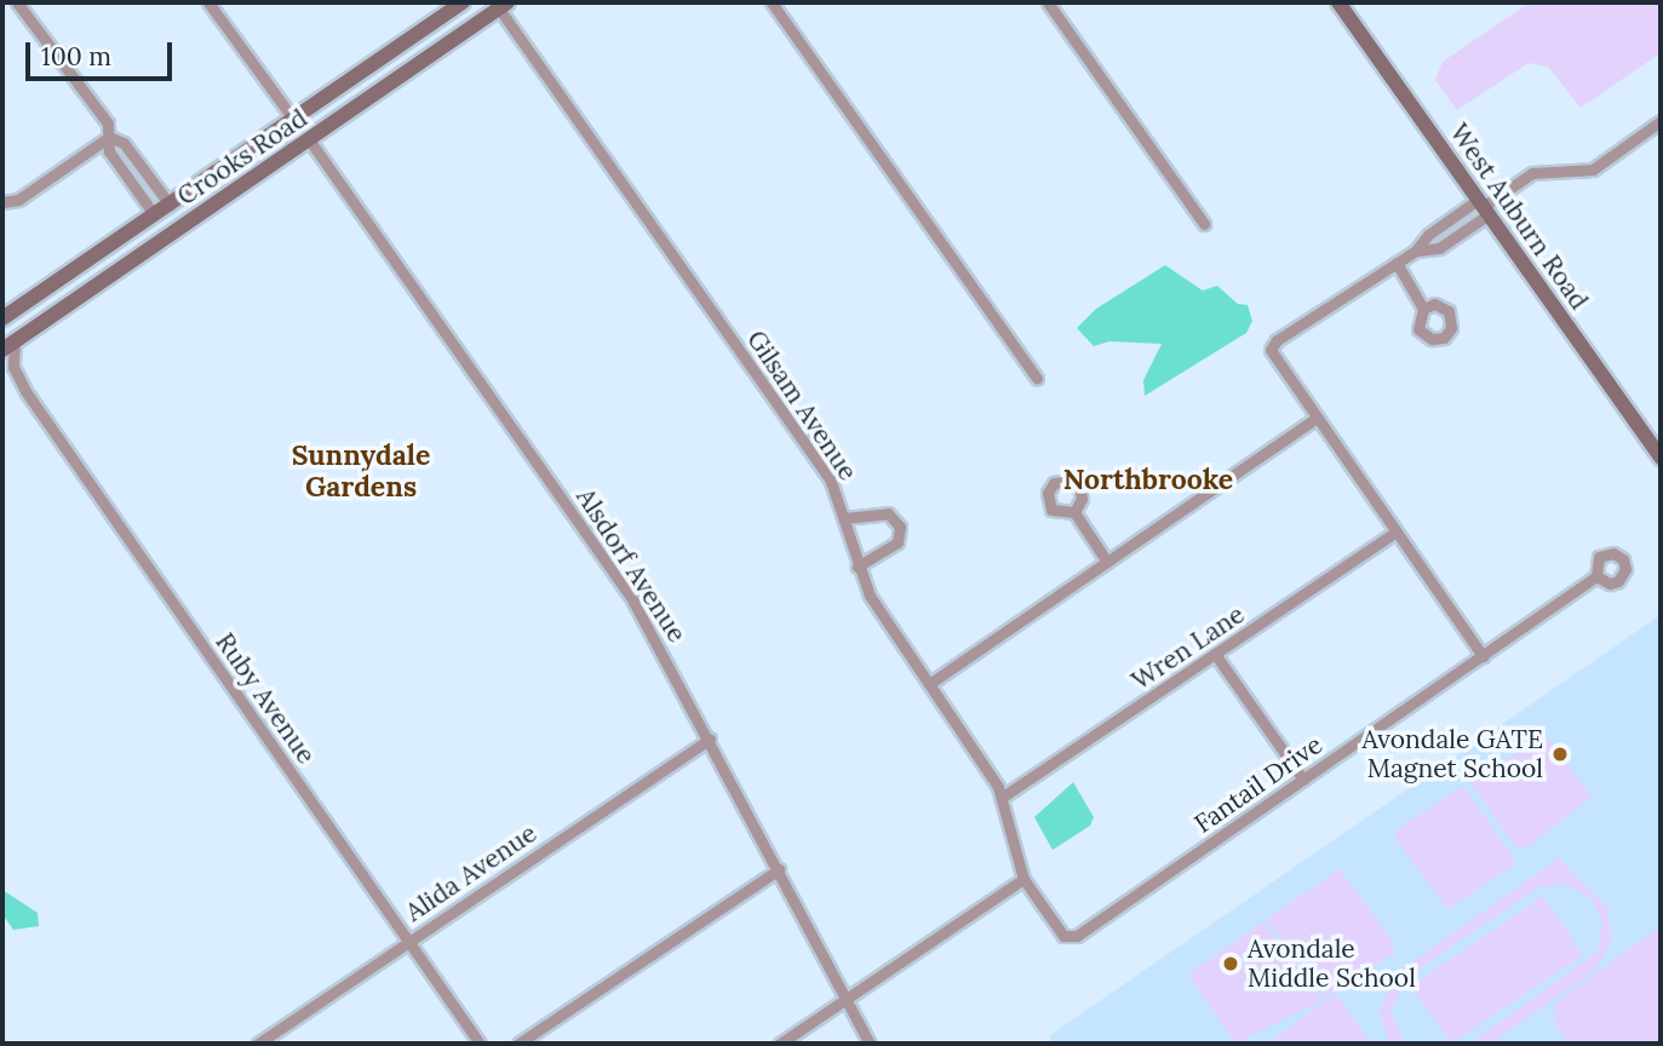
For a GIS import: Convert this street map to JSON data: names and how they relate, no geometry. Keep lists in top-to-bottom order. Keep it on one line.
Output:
{"streets":{"main road":["Crooks Road","West Auburn Road"],"street":["Gilsam Avenue","Alsdorf Avenue","Wren Lane","Ruby Avenue","Fantail Drive","Alida Avenue"]},"crossings":[["Crooks Road","Gilsam Avenue"],["Crooks Road","Alsdorf Avenue"],["Gilsam Avenue","Wren Lane"],["Gilsam Avenue","Fantail Drive"],["Alsdorf Avenue","Alida Avenue"],["Ruby Avenue","Alida Avenue"]],"districts":["Sunnydale Gardens","Northbrooke"],"places":["Avondale GATE Magnet School","Avondale Middle School"],"scale_bar":"100 m"}
